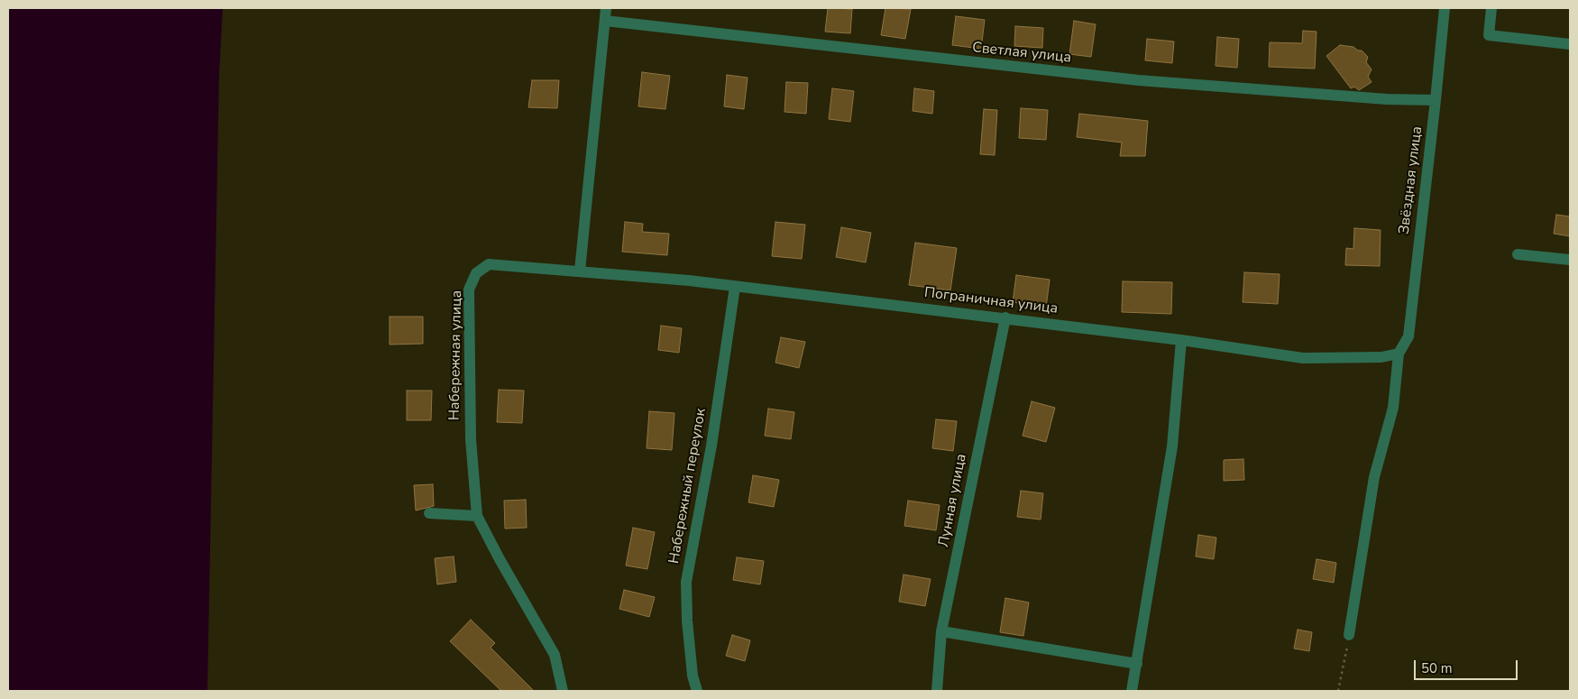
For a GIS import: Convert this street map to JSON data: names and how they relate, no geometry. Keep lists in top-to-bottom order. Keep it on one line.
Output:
{"streets":{"street":["Светлая улица","Звёздная улица","Пограничная улица","Набережная улица","Набережный переулок","Лунная улица"]},"crossings":[["Светлая улица","Звёздная улица"],["Звёздная улица","Пограничная улица"],["Пограничная улица","Набережная улица"],["Пограничная улица","Набережный переулок"],["Пограничная улица","Лунная улица"]],"scale_bar":"50 m"}
